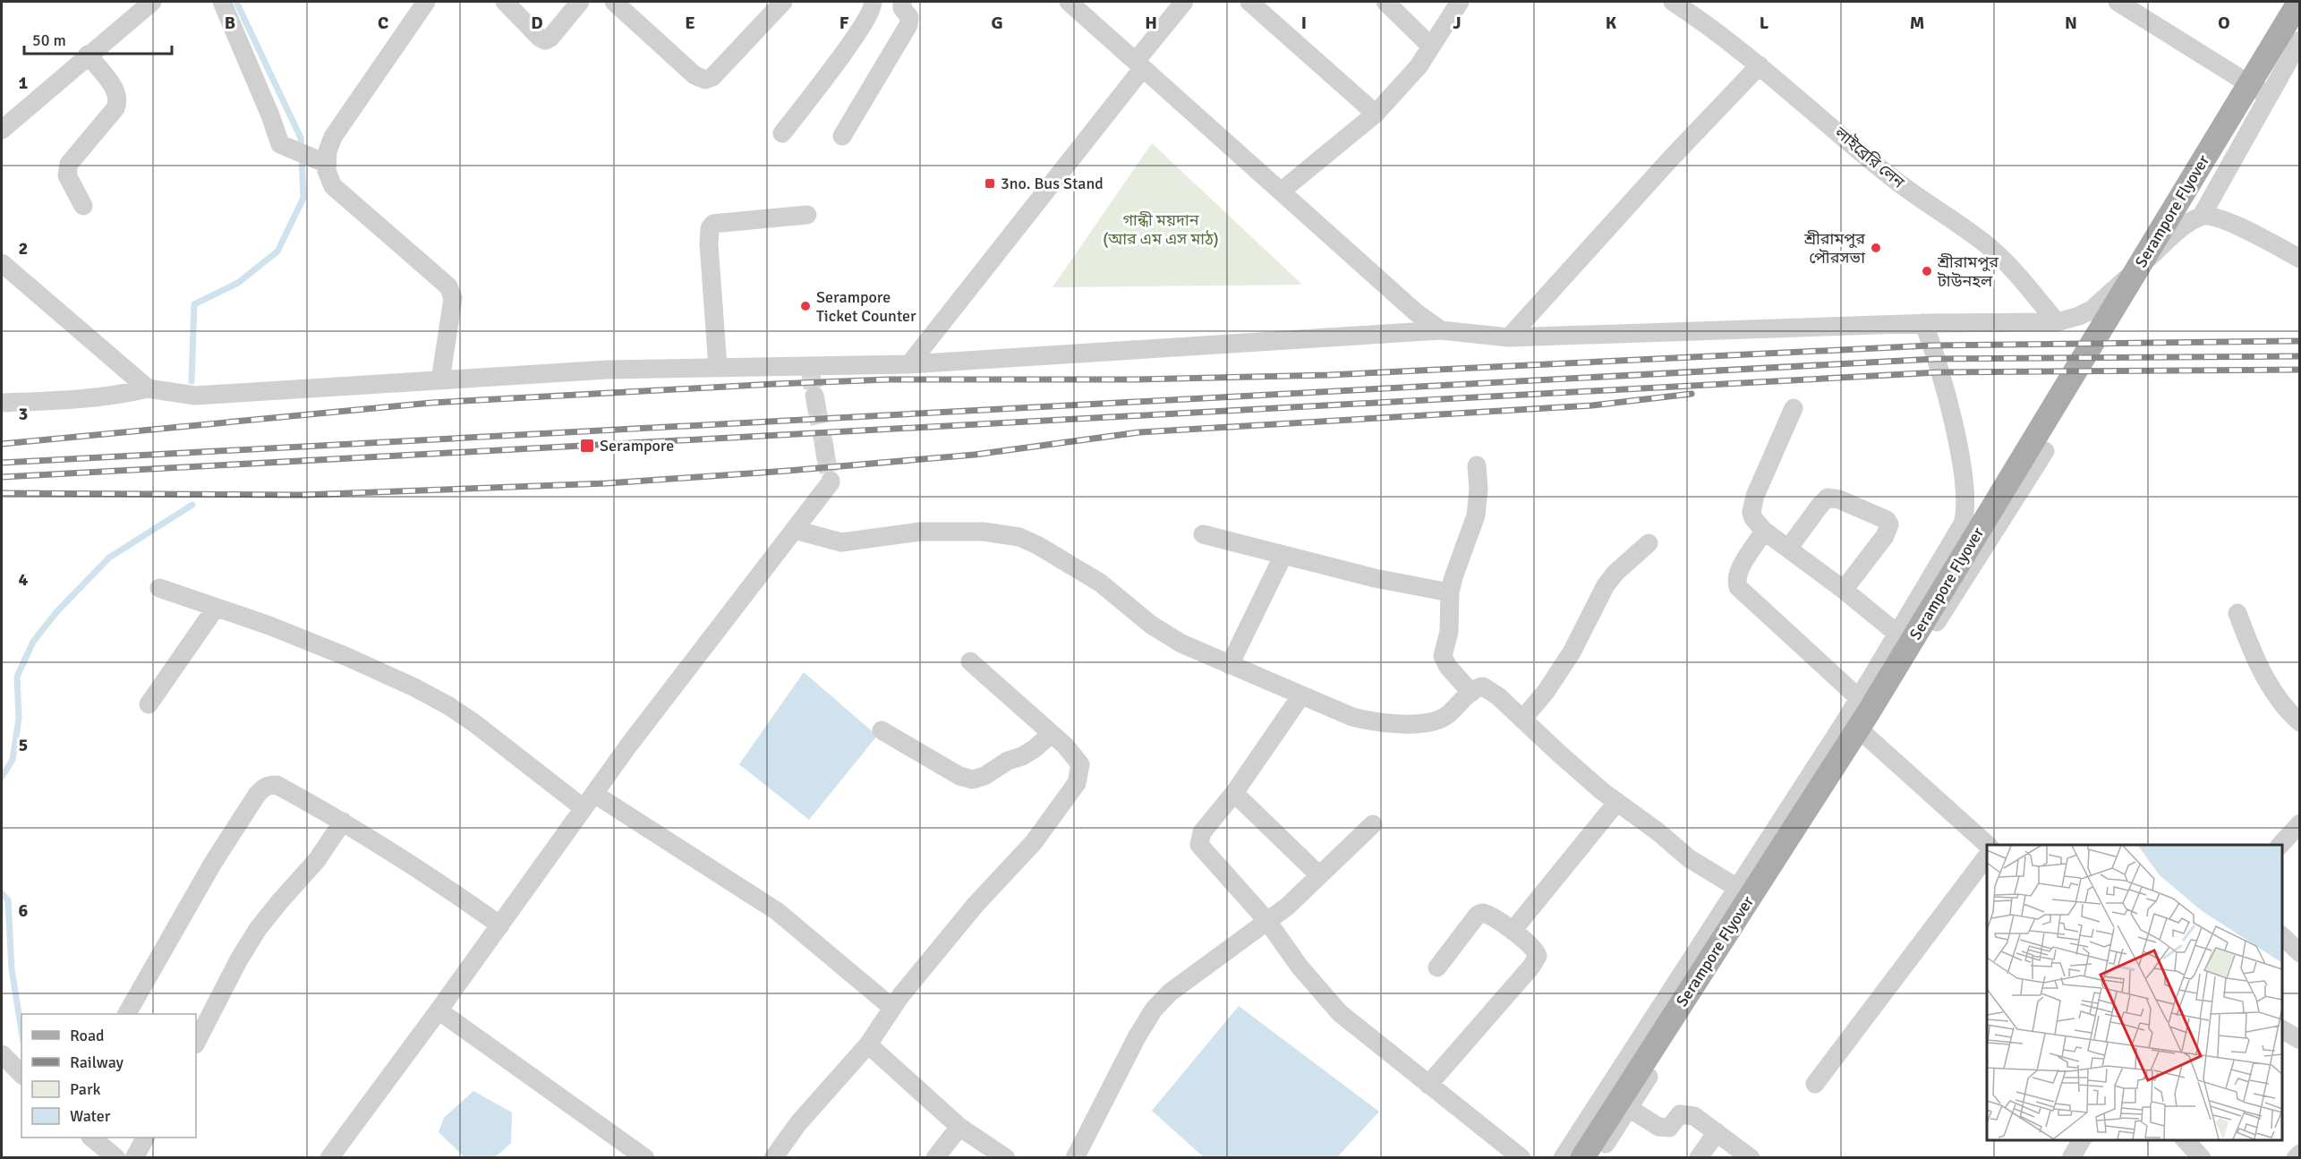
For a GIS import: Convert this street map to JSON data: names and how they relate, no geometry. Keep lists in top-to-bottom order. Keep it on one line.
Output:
{"streets":{"main road":["Serampore Flyover"],"street":["লাইব্রেরি লেন"]},"parks":["গান্ধী ময়দান (আর এম এস মাঠ)"],"places":{"transit":["3no. Bus Stand","Serampore"],"other":["শ্রীরামপুর পৌরসভা","শ্রীরামপুর টাউনহল","Serampore Ticket Counter"]},"legend":["Road","Railway","Park","Water"],"scale_bar":"50 m","grid":{"columns":["B","C","D","E","F","G","H","I","J","K","L","M","N","O"],"rows":["1","2","3","4","5","6"]}}
